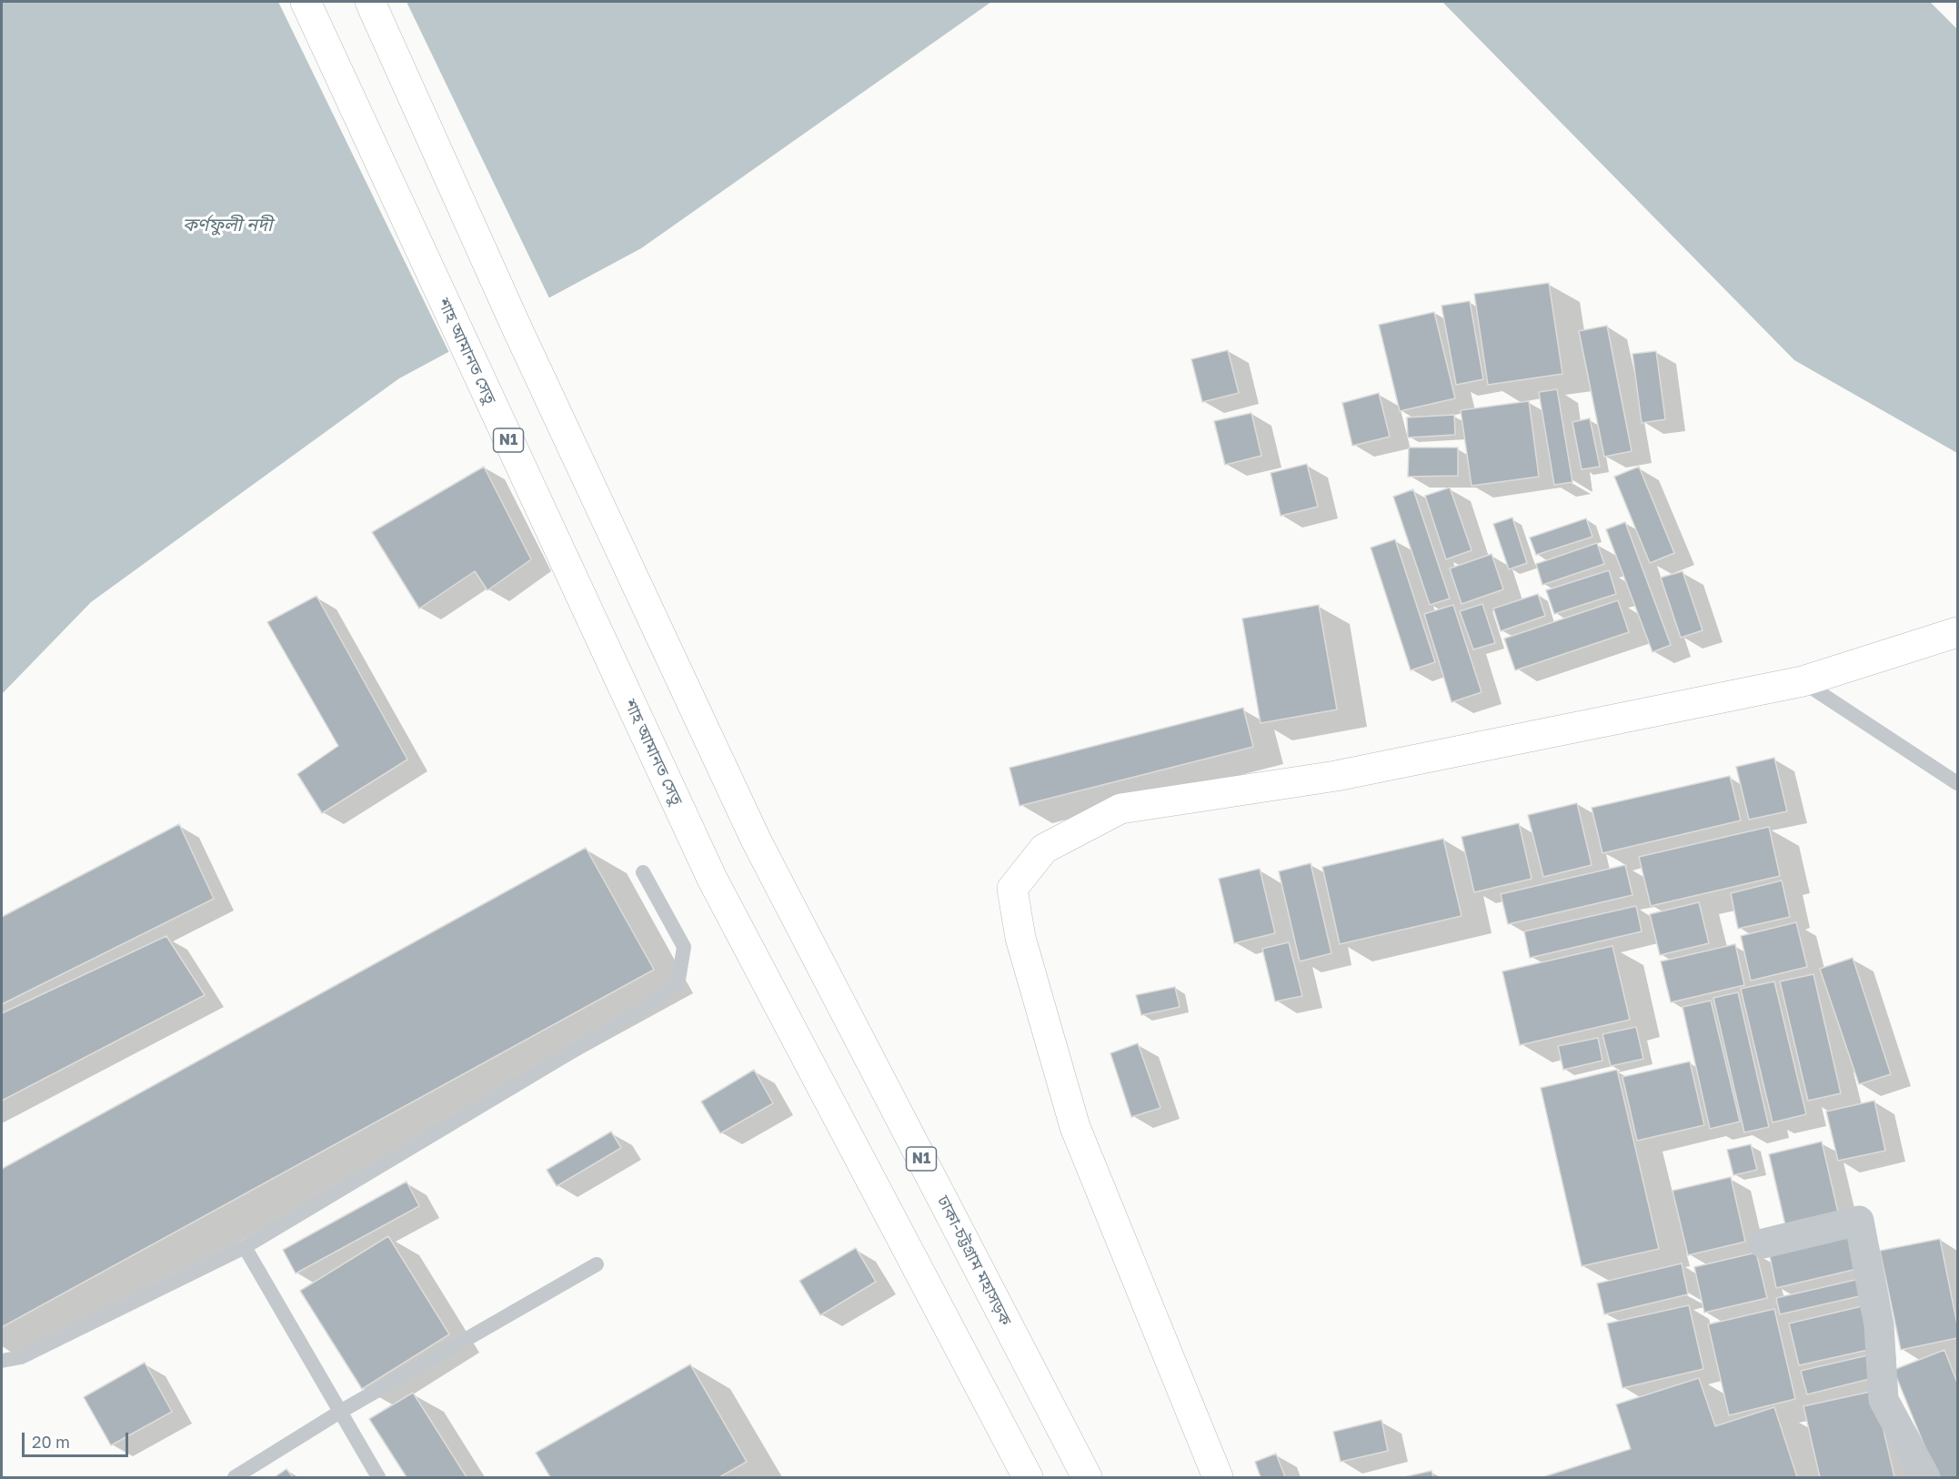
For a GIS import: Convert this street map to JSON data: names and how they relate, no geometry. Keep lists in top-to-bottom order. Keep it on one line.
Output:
{"streets":{"main road":["শাহ আমানত সেতু","N1","ঢাকা-চট্টগ্রাম মহাসড়ক"]},"water":["কর্ণফুলী নদী"],"scale_bar":"20 m"}
